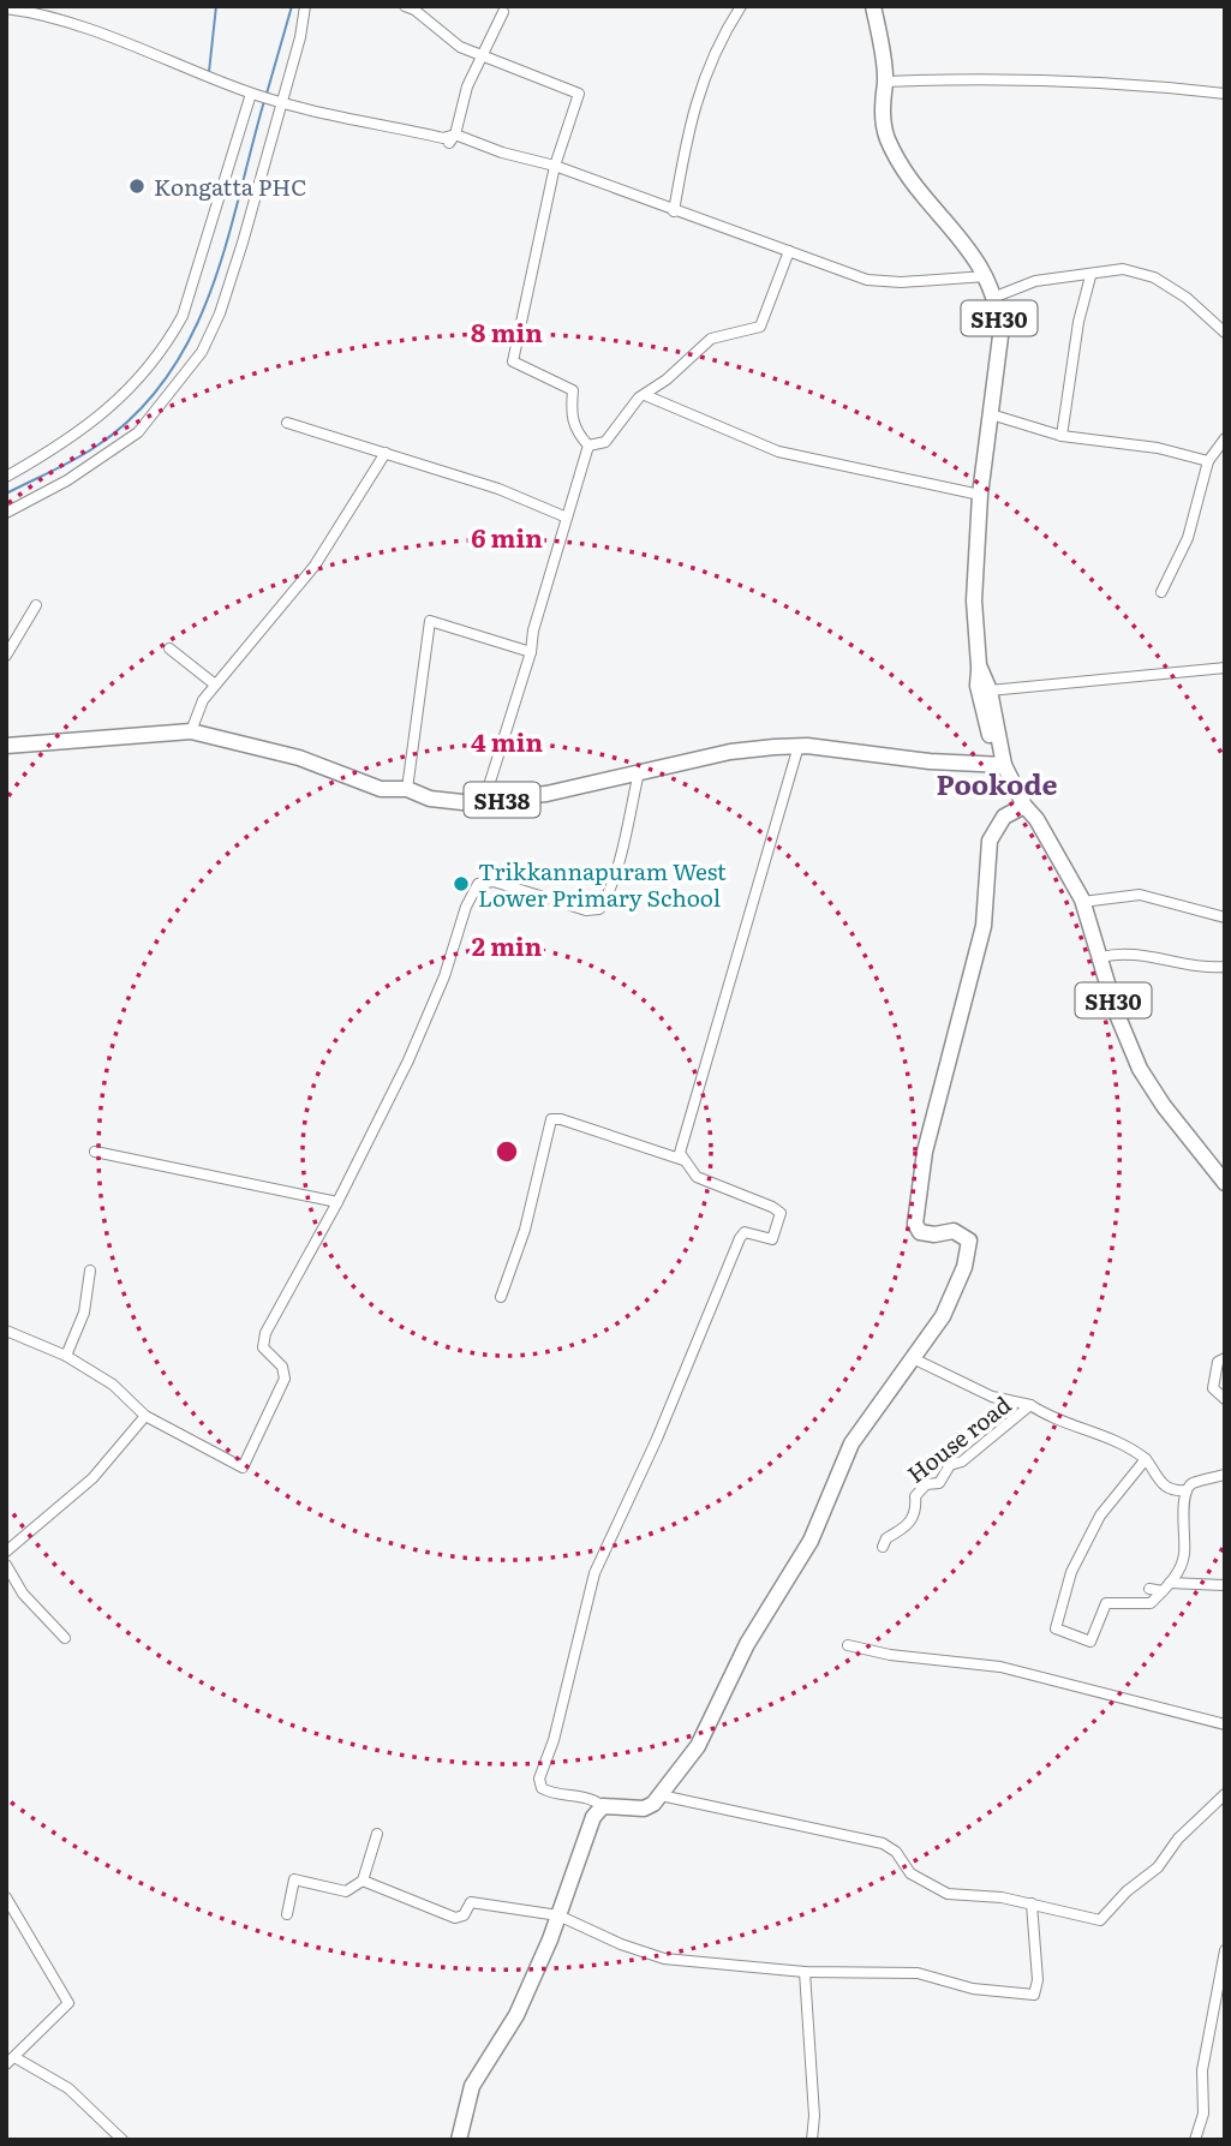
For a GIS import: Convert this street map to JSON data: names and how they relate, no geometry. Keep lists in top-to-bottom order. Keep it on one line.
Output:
{"streets":{"main road":["SH30","SH38"],"street":["House road"]},"crossings":[["SH30","SH38"]],"districts":["Pookode"],"places":["Kongatta PHC","Trikkannapuram West Lower Primary School"],"rings":["8 min","6 min","4 min","2 min"]}
